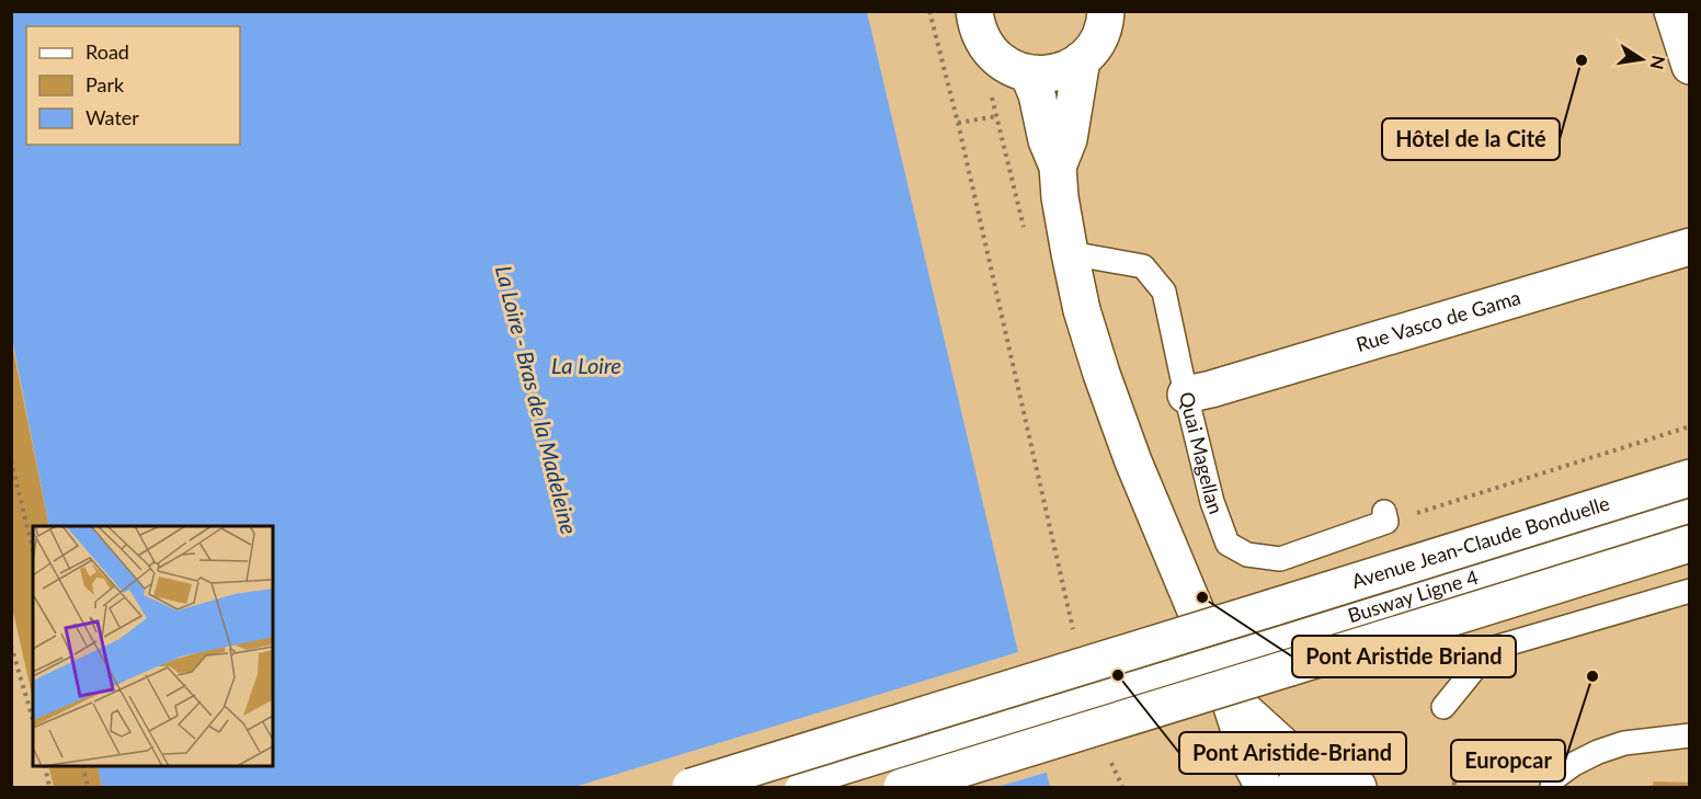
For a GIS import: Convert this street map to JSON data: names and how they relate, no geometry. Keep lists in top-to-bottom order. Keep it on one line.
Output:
{"streets":{"main road":["Rue Vasco de Gama","Avenue Jean-Claude Bonduelle"],"lane":["Quai Magellan","Busway Ligne 4"]},"crossings":[["Rue Vasco de Gama","Quai Magellan"],["Avenue Jean-Claude Bonduelle","Busway Ligne 4"]],"water":["La Loire","La Loire - Bras de la Madeleine"],"places":["Hôtel de la Cité","Pont Aristide Briand","Pont Aristide-Briand","Europcar"],"legend":["Road","Park","Water"],"north":"right"}
